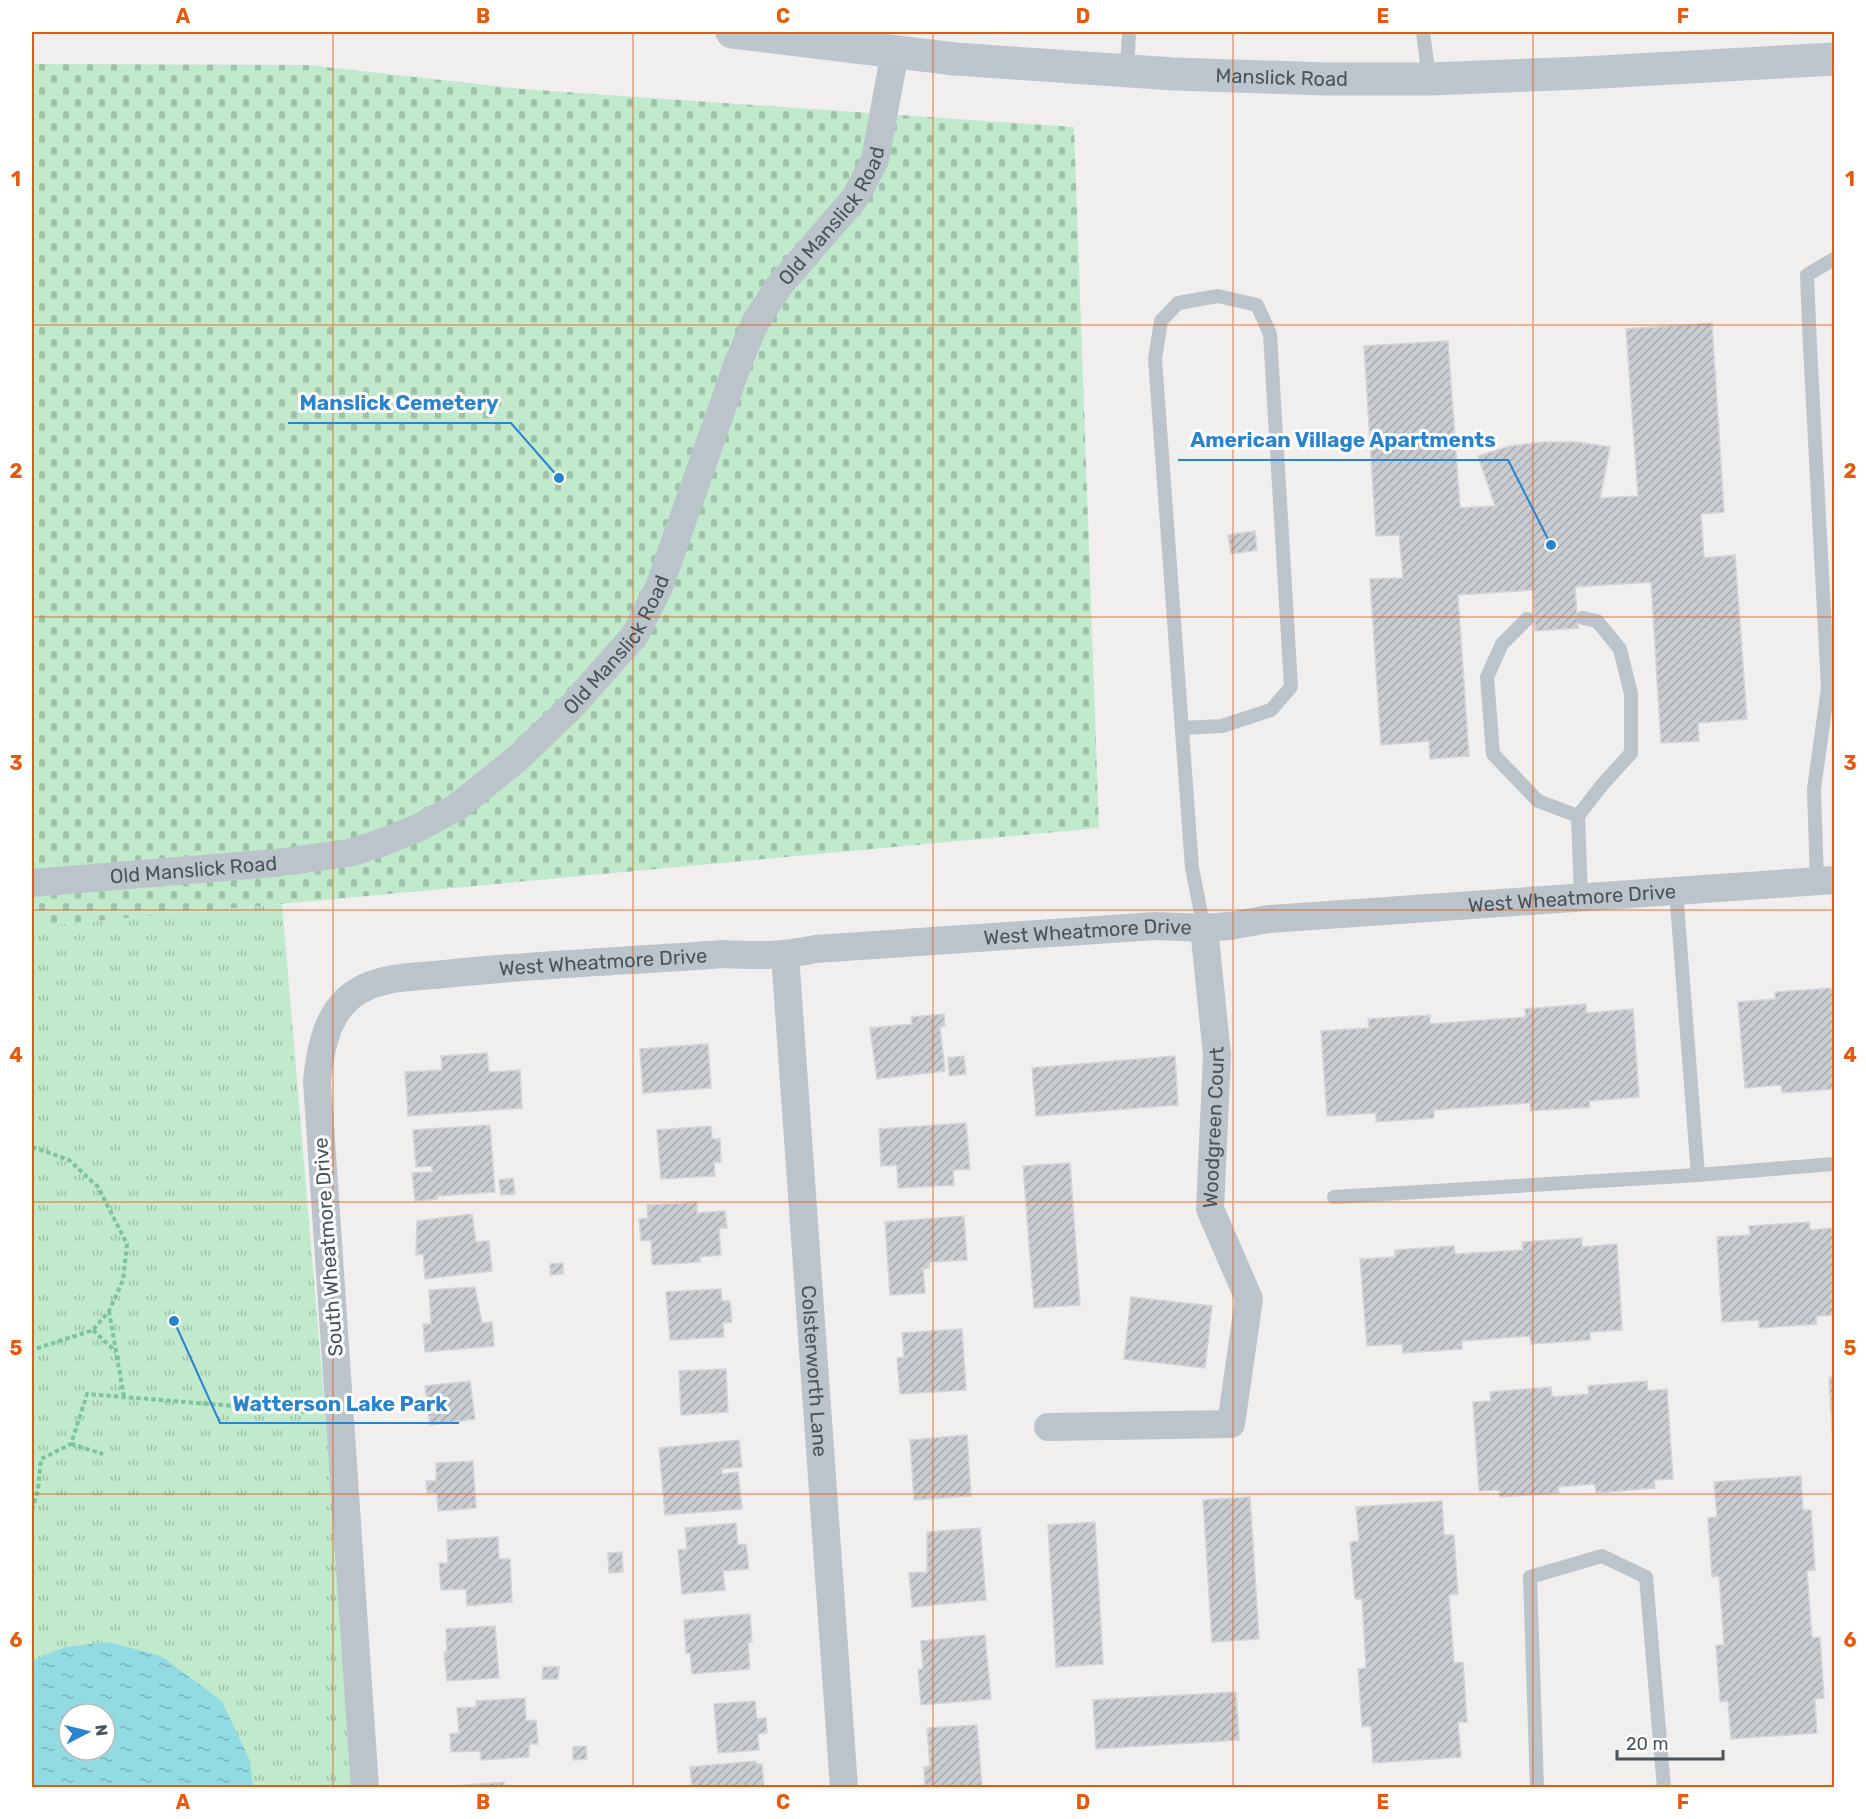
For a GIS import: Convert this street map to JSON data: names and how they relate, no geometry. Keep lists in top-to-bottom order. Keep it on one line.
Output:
{"streets":{"main road":["Manslick Road"],"street":["Old Manslick Road","West Wheatmore Drive","Woodgreen Court","South Wheatmore Drive","Colsterworth Lane"]},"crossings":[["Manslick Road","Old Manslick Road"],["West Wheatmore Drive","Woodgreen Court"],["West Wheatmore Drive","South Wheatmore Drive"],["West Wheatmore Drive","Colsterworth Lane"]],"places":["Manslick Cemetery","American Village Apartments","Watterson Lake Park"],"scale_bar":"20 m","north":"right","grid":{"columns":["A","B","C","D","E","F"],"rows":["1","2","3","4","5","6"]}}
